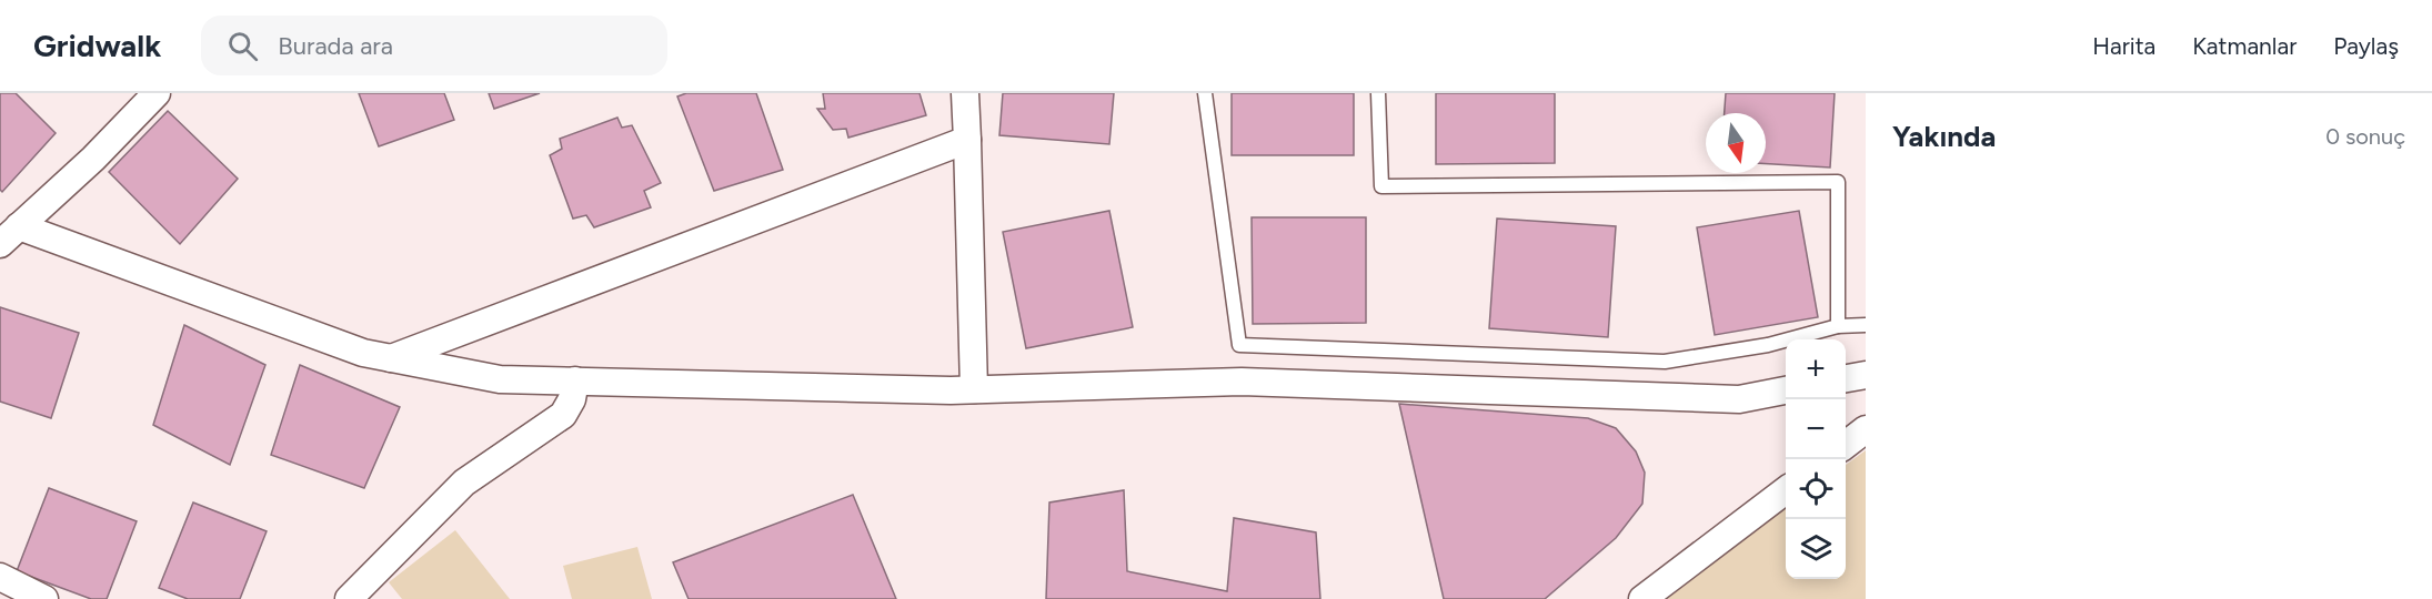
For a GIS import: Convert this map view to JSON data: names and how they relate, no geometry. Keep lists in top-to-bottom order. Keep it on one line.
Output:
{"north":"bottom","page":{"header":"Gridwalk","search":"Burada ara","nav":["Harita","Katmanlar","Paylaş"],"heading":["Yakında","0 sonuç"],"map_buttons":["+","−"]}}
